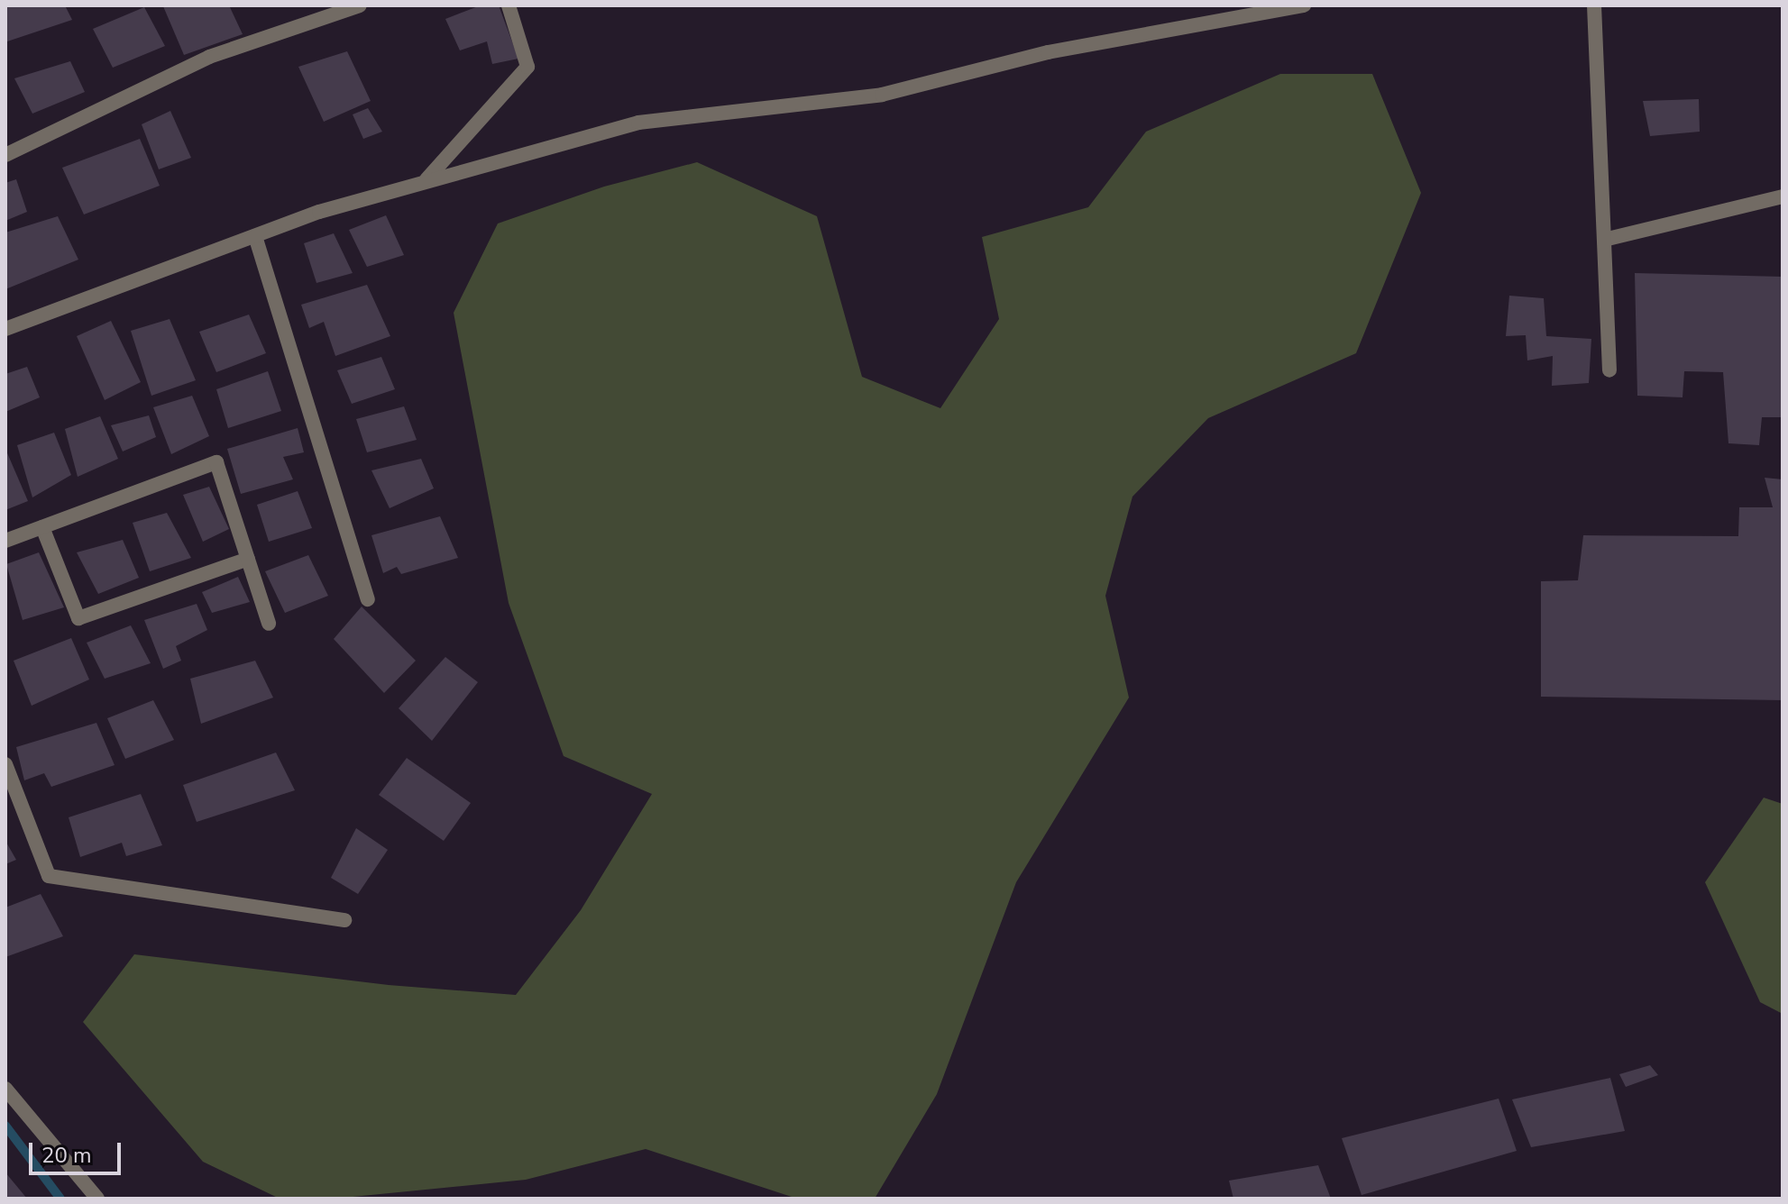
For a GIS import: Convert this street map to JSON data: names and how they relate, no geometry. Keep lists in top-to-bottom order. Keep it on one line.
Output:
{"scale_bar":"20 m"}
